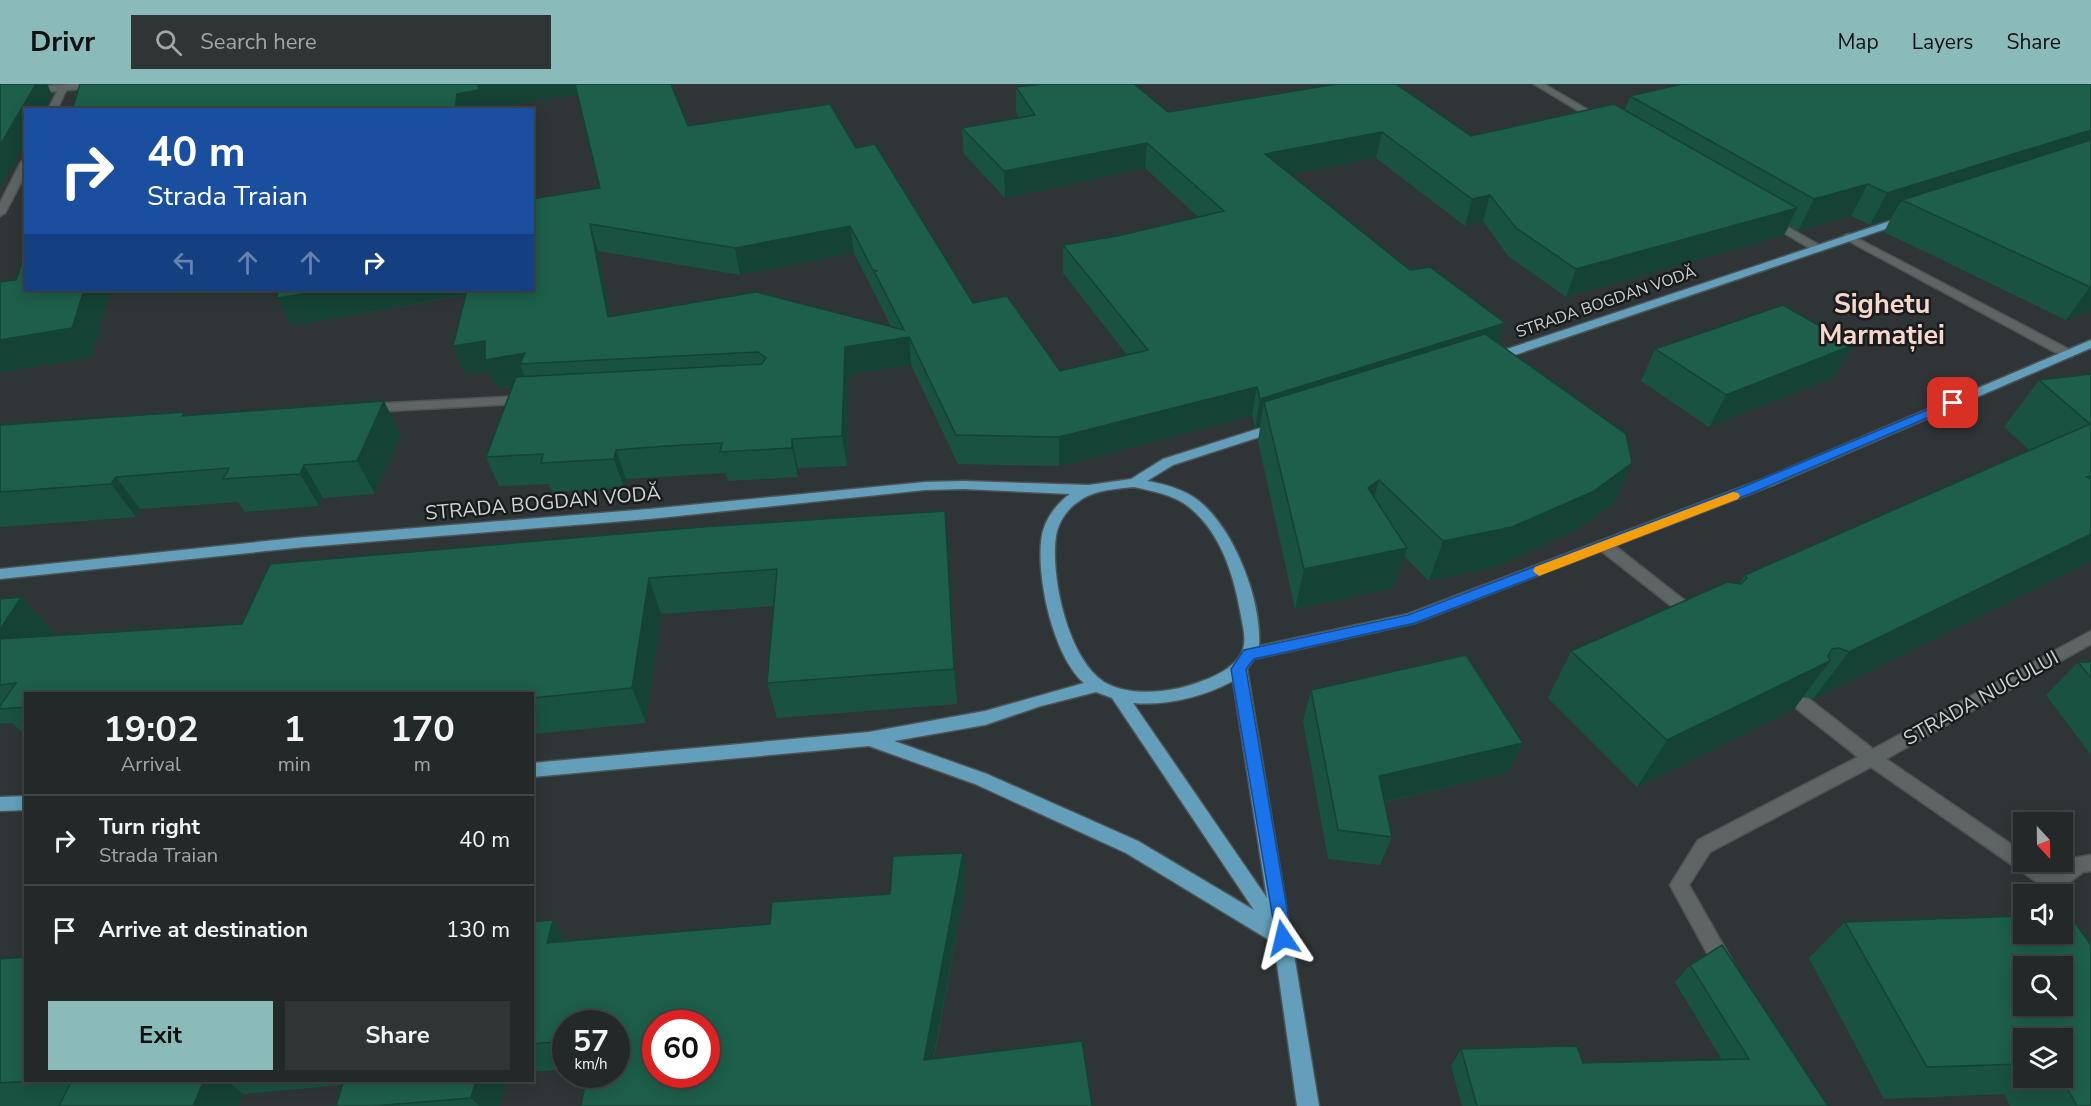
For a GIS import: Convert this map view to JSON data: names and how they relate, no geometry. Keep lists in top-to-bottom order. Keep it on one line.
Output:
{"streets":{"main road":["STRADA BOGDAN VODĂ"],"street":["STRADA NUCULUI"]},"districts":["Sighetu Marmației"],"north":"bottom","page":{"header":"Drivr","search":"Search here","nav":["Map","Layers","Share"],"turn":["40 m","Strada Traian"],"eta":["19:02","Arrival","1","min","170","m"],"list":[{"name":"Turn right","note":"Strada Traian","value":"40 m"},{"name":"Arrive at destination","value":"130 m"}],"buttons":["Exit","Share"],"speed":"57 km/h","limit":"60"}}
